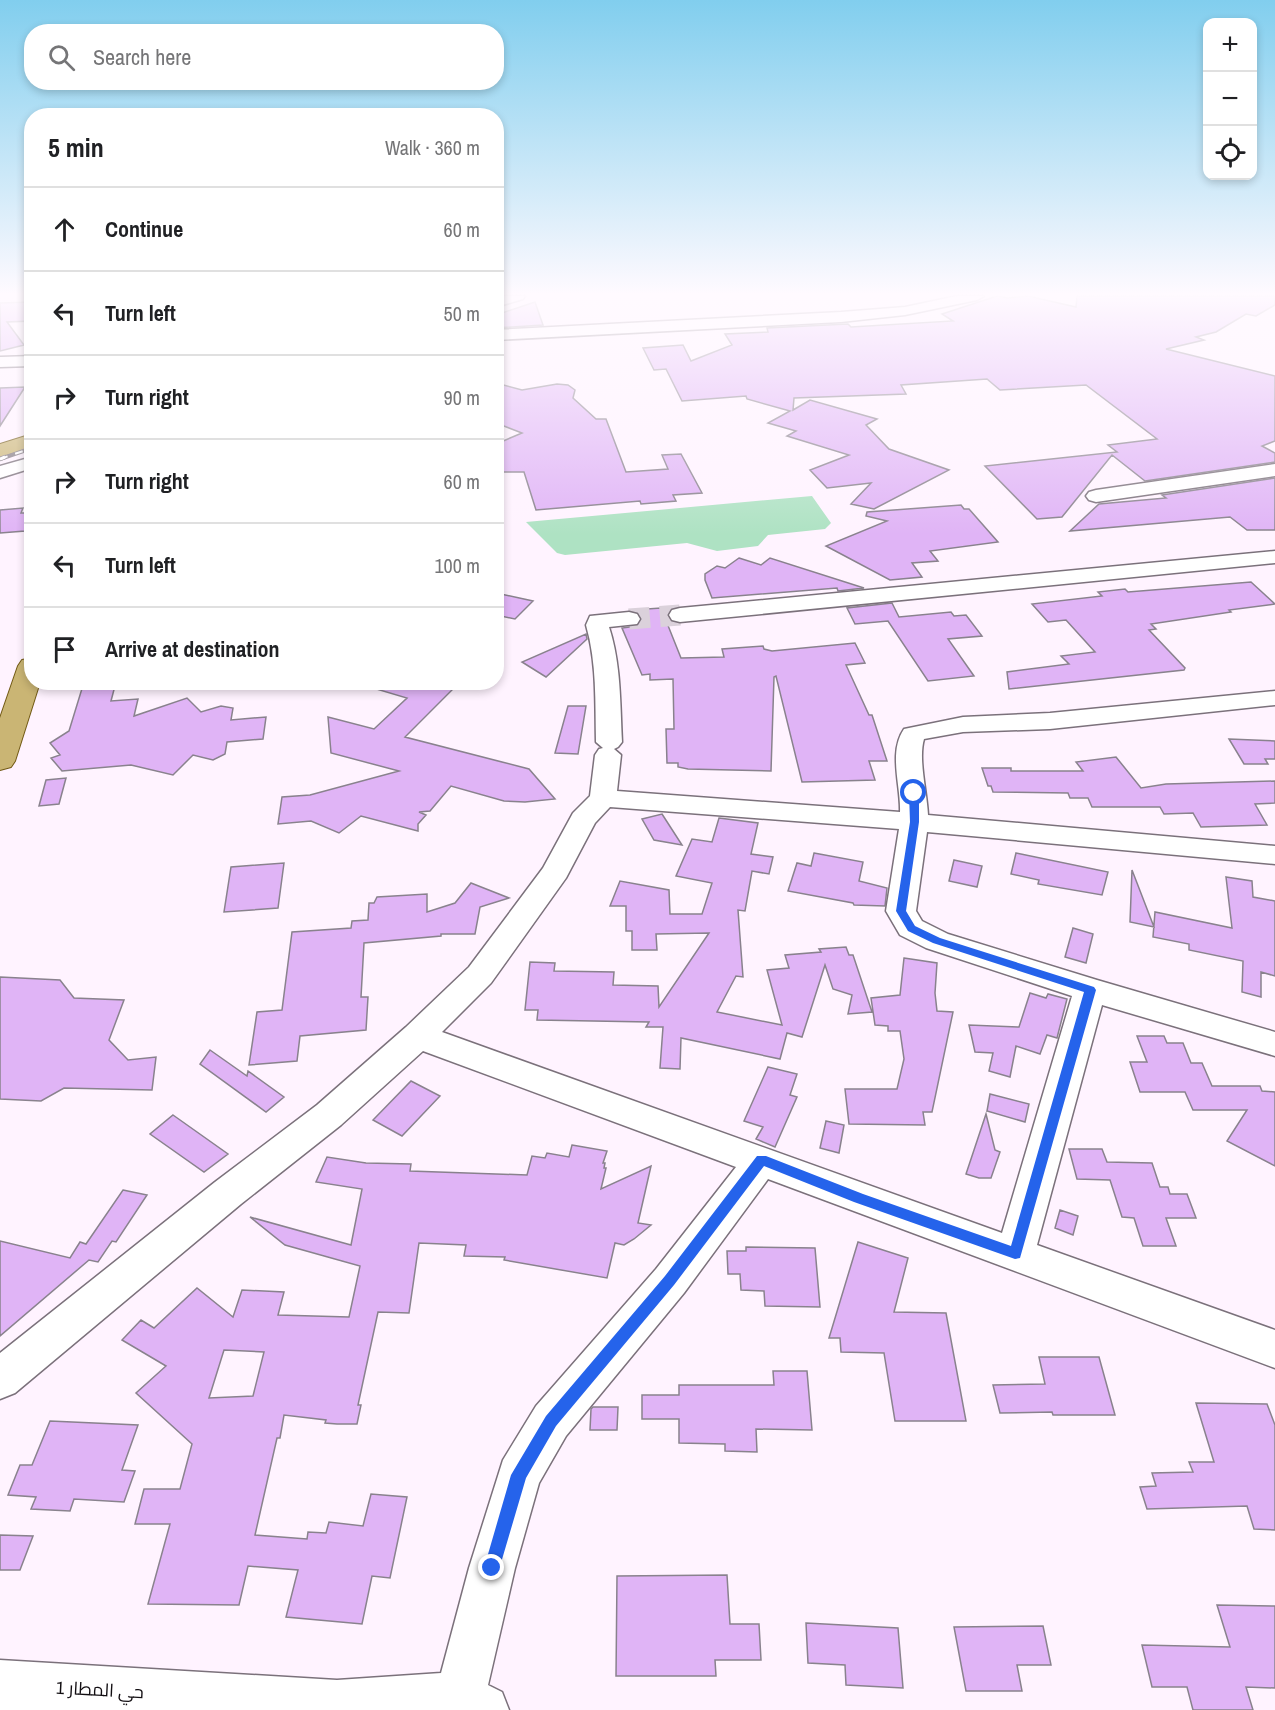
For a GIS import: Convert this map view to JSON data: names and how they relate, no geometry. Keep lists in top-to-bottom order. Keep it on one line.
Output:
{"streets":{"street":["حي المطار 1"]},"page":{"map_buttons":["+","−"],"search":"Search here","heading":["5 min","Walk · 360 m"],"list":[["Continue","60 m"],["Turn left","50 m"],["Turn right","90 m"],["Turn right","60 m"],["Turn left","100 m"],"Arrive at destination"]}}
